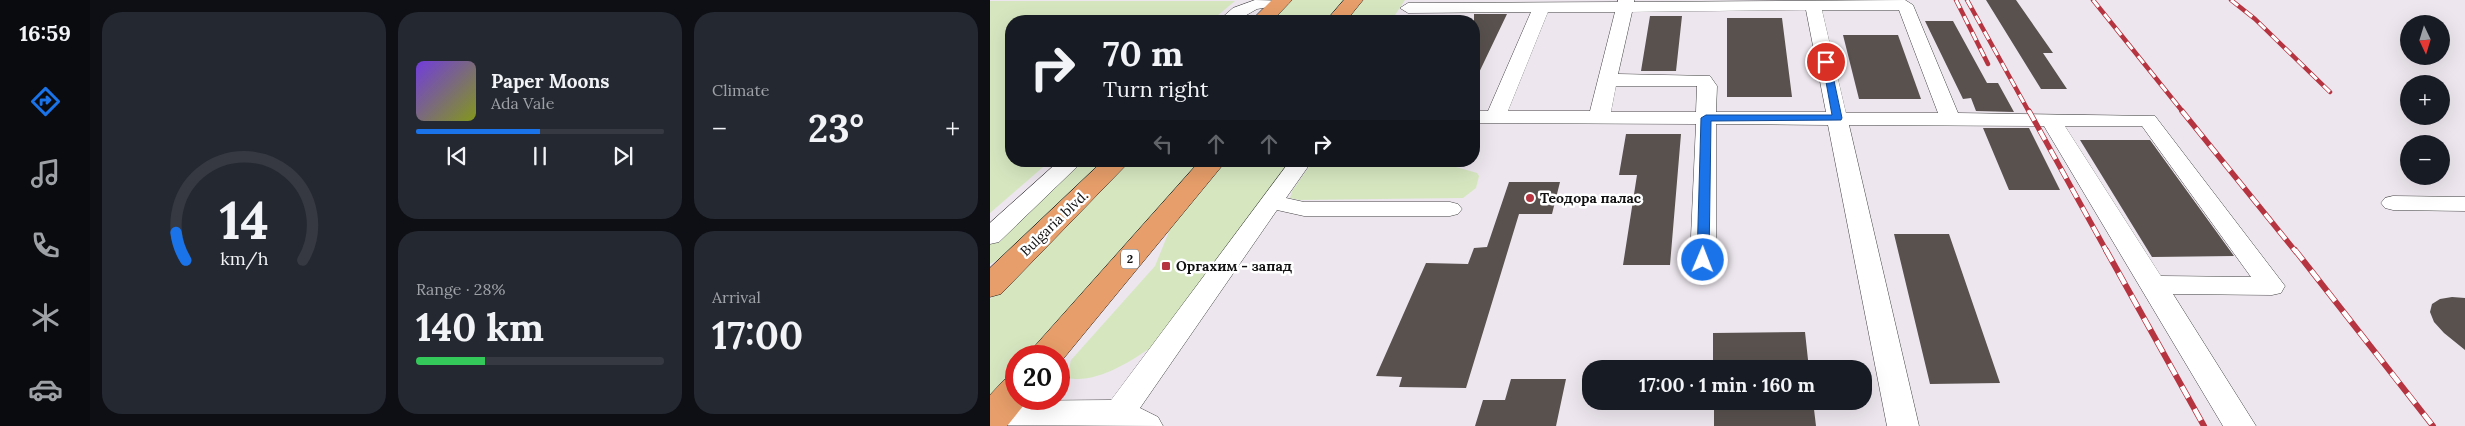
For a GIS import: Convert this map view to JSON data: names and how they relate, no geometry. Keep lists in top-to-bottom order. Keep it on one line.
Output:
{"streets":{"highway":["Bulgaria blvd.","2"]},"places":{"other":["Теодора палас"],"transit":["Оргахим - запад"]},"north":"bottom","page":{"tabs":"16:59","tile":["Climate",["Range · 28%","140 km"],["Arrival","17:00"]],"map_buttons":["+","−"],"turn":["70 m","Turn right"],"song":["Paper Moons","Ada Vale"],"heat":["−","23°","+"],"limit":"20","trip":"17:00 · 1 min · 160 m","gauge":["14","km/h"]}}
